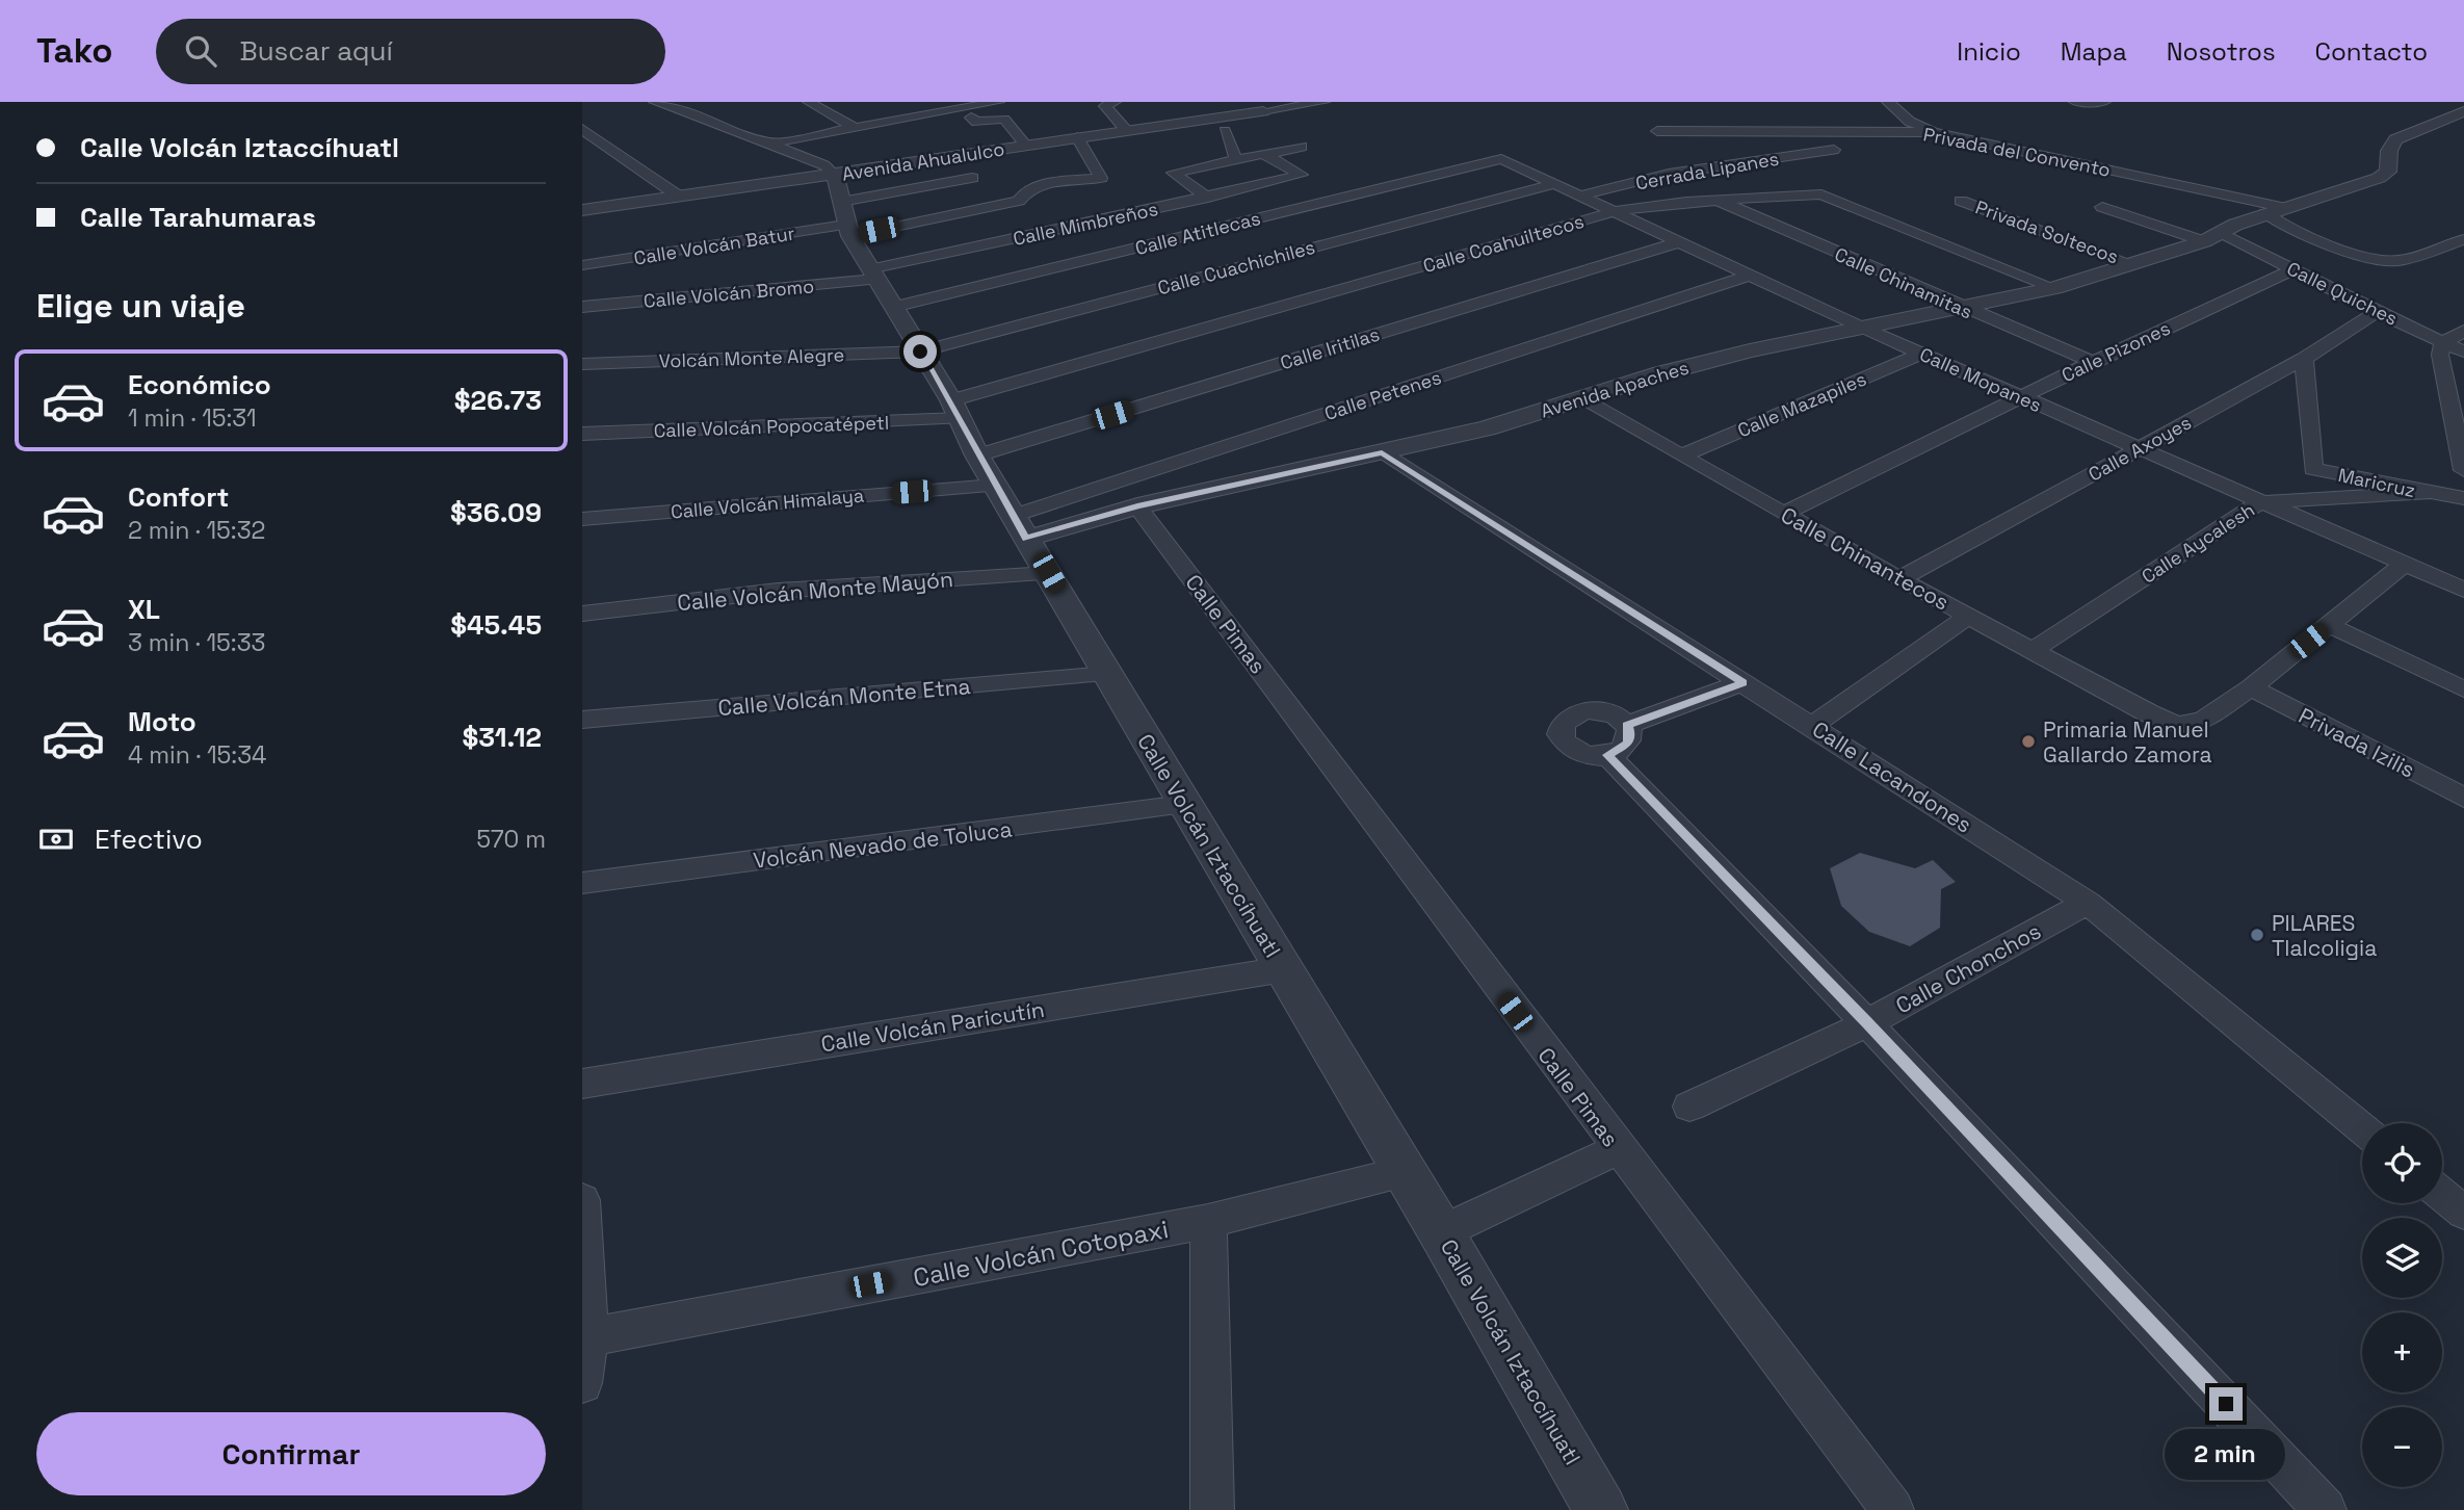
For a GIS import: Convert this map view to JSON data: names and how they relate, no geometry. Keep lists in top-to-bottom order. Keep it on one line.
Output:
{"streets":{"street":["Privada del Convento","Avenida Ahualulco","Cerrada Lipanes","Calle Mimbreños","Privada Soltecos","Calle Atitlecas","Calle Coahuiltecos","Calle Volcán Batur","Calle Cuachichiles","Calle Chinamitas","Calle Volcán Bromo","Calle Quiches","Calle Iritilas","Calle Pizones","Volcán Monte Alegre","Calle Mopanes","Avenida Apaches","Calle Petenes","Calle Mazapiles","Calle Volcán Popocatépetl","Calle Axoyes","Maricruz","Calle Volcán Himalaya","Calle Aycalesh","Calle Chinantecos","Calle Volcán Monte Mayón","Calle Pimas","Calle Volcán Monte Etna","Privada Izilis","Calle Lacandones","Volcán Nevado de Toluca","Calle Volcán Iztaccíhuatl","Calle Chonchos","Calle Volcán Paricutín","Calle Volcán Cotopaxi"]},"crossings":[["Privada del Convento","Avenida Apaches"],["Avenida Ahualulco","Calle Volcán Batur"],["Avenida Ahualulco","Calle Volcán Iztaccíhuatl"],["Cerrada Lipanes","Calle Mopanes"],["Calle Mimbreños","Calle Atitlecas"],["Calle Mimbreños","Calle Volcán Bromo"],["Calle Mimbreños","Calle Volcán Iztaccíhuatl"],["Privada Soltecos","Avenida Apaches"],["Calle Atitlecas","Calle Volcán Bromo"],["Calle Atitlecas","Calle Mopanes"],["Calle Atitlecas","Calle Volcán Iztaccíhuatl"],["Calle Coahuiltecos","Calle Chinamitas"],["Calle Coahuiltecos","Calle Mopanes"],["Calle Coahuiltecos","Avenida Apaches"],["Calle Coahuiltecos","Calle Volcán Popocatépetl"],["Calle Coahuiltecos","Calle Volcán Iztaccíhuatl"],["Calle Volcán Batur","Calle Volcán Iztaccíhuatl"],["Calle Cuachichiles","Volcán Monte Alegre"],["Calle Cuachichiles","Calle Mopanes"],["Calle Cuachichiles","Calle Volcán Iztaccíhuatl"],["Calle Chinamitas","Calle Pizones"],["Calle Chinamitas","Avenida Apaches"],["Calle Volcán Bromo","Calle Volcán Iztaccíhuatl"],["Calle Quiches","Calle Pizones"],["Calle Quiches","Avenida Apaches"],["Calle Quiches","Calle Axoyes"],["Calle Iritilas","Calle Mopanes"],["Calle Iritilas","Calle Volcán Himalaya"],["Calle Iritilas","Calle Volcán Iztaccíhuatl"],["Calle Pizones","Calle Mopanes"],["Calle Pizones","Calle Chinantecos"],["Volcán Monte Alegre","Calle Volcán Iztaccíhuatl"],["Calle Mopanes","Avenida Apaches"],["Calle Mopanes","Calle Petenes"],["Calle Mopanes","Calle Mazapiles"],["Calle Mopanes","Calle Axoyes"],["Calle Mopanes","Calle Aycalesh"],["Calle Mopanes","Calle Chinantecos"],["Avenida Apaches","Calle Petenes"],["Avenida Apaches","Calle Chinantecos"],["Avenida Apaches","Calle Pimas"],["Avenida Apaches","Calle Lacandones"],["Avenida Apaches","Calle Volcán Iztaccíhuatl"],["Calle Petenes","Calle Volcán Iztaccíhuatl"],["Calle Mazapiles","Calle Chinantecos"],["Calle Volcán Popocatépetl","Calle Volcán Iztaccíhuatl"],["Calle Axoyes","Maricruz"],["Calle Axoyes","Calle Chinantecos"],["Maricruz","Calle Aycalesh"],["Calle Volcán Himalaya","Calle Volcán Iztaccíhuatl"],["Calle Aycalesh","Calle Chinantecos"],["Calle Chinantecos","Privada Izilis"],["Calle Volcán Monte Mayón","Calle Volcán Iztaccíhuatl"],["Calle Volcán Monte Etna","Calle Volcán Iztaccíhuatl"],["Calle Lacandones","Calle Chonchos"],["Volcán Nevado de Toluca","Calle Volcán Iztaccíhuatl"],["Calle Volcán Iztaccíhuatl","Calle Volcán Paricutín"],["Calle Volcán Iztaccíhuatl","Calle Volcán Cotopaxi"]],"places":["Primaria Manuel Gallardo Zamora","PILARES Tlalcoligia"],"page":{"header":"Tako","search":"Buscar aquí","nav":["Inicio","Mapa","Nosotros","Contacto"],"banner":["Calle Volcán Iztaccíhuatl","Calle Tarahumaras"],"heading":"Elige un viaje","list":[{"name":"Económico","note":"1 min · 15:31","value":"$26.73"},{"name":"Confort","note":"2 min · 15:32","value":"$36.09"},{"name":"XL","note":"3 min · 15:33","value":"$45.45"},{"name":"Moto","note":"4 min · 15:34","value":"$31.12"}],"pay":["Efectivo","570 m"],"map_buttons":["+","−"],"buttons":"Confirmar","bubble":"2 min"}}
